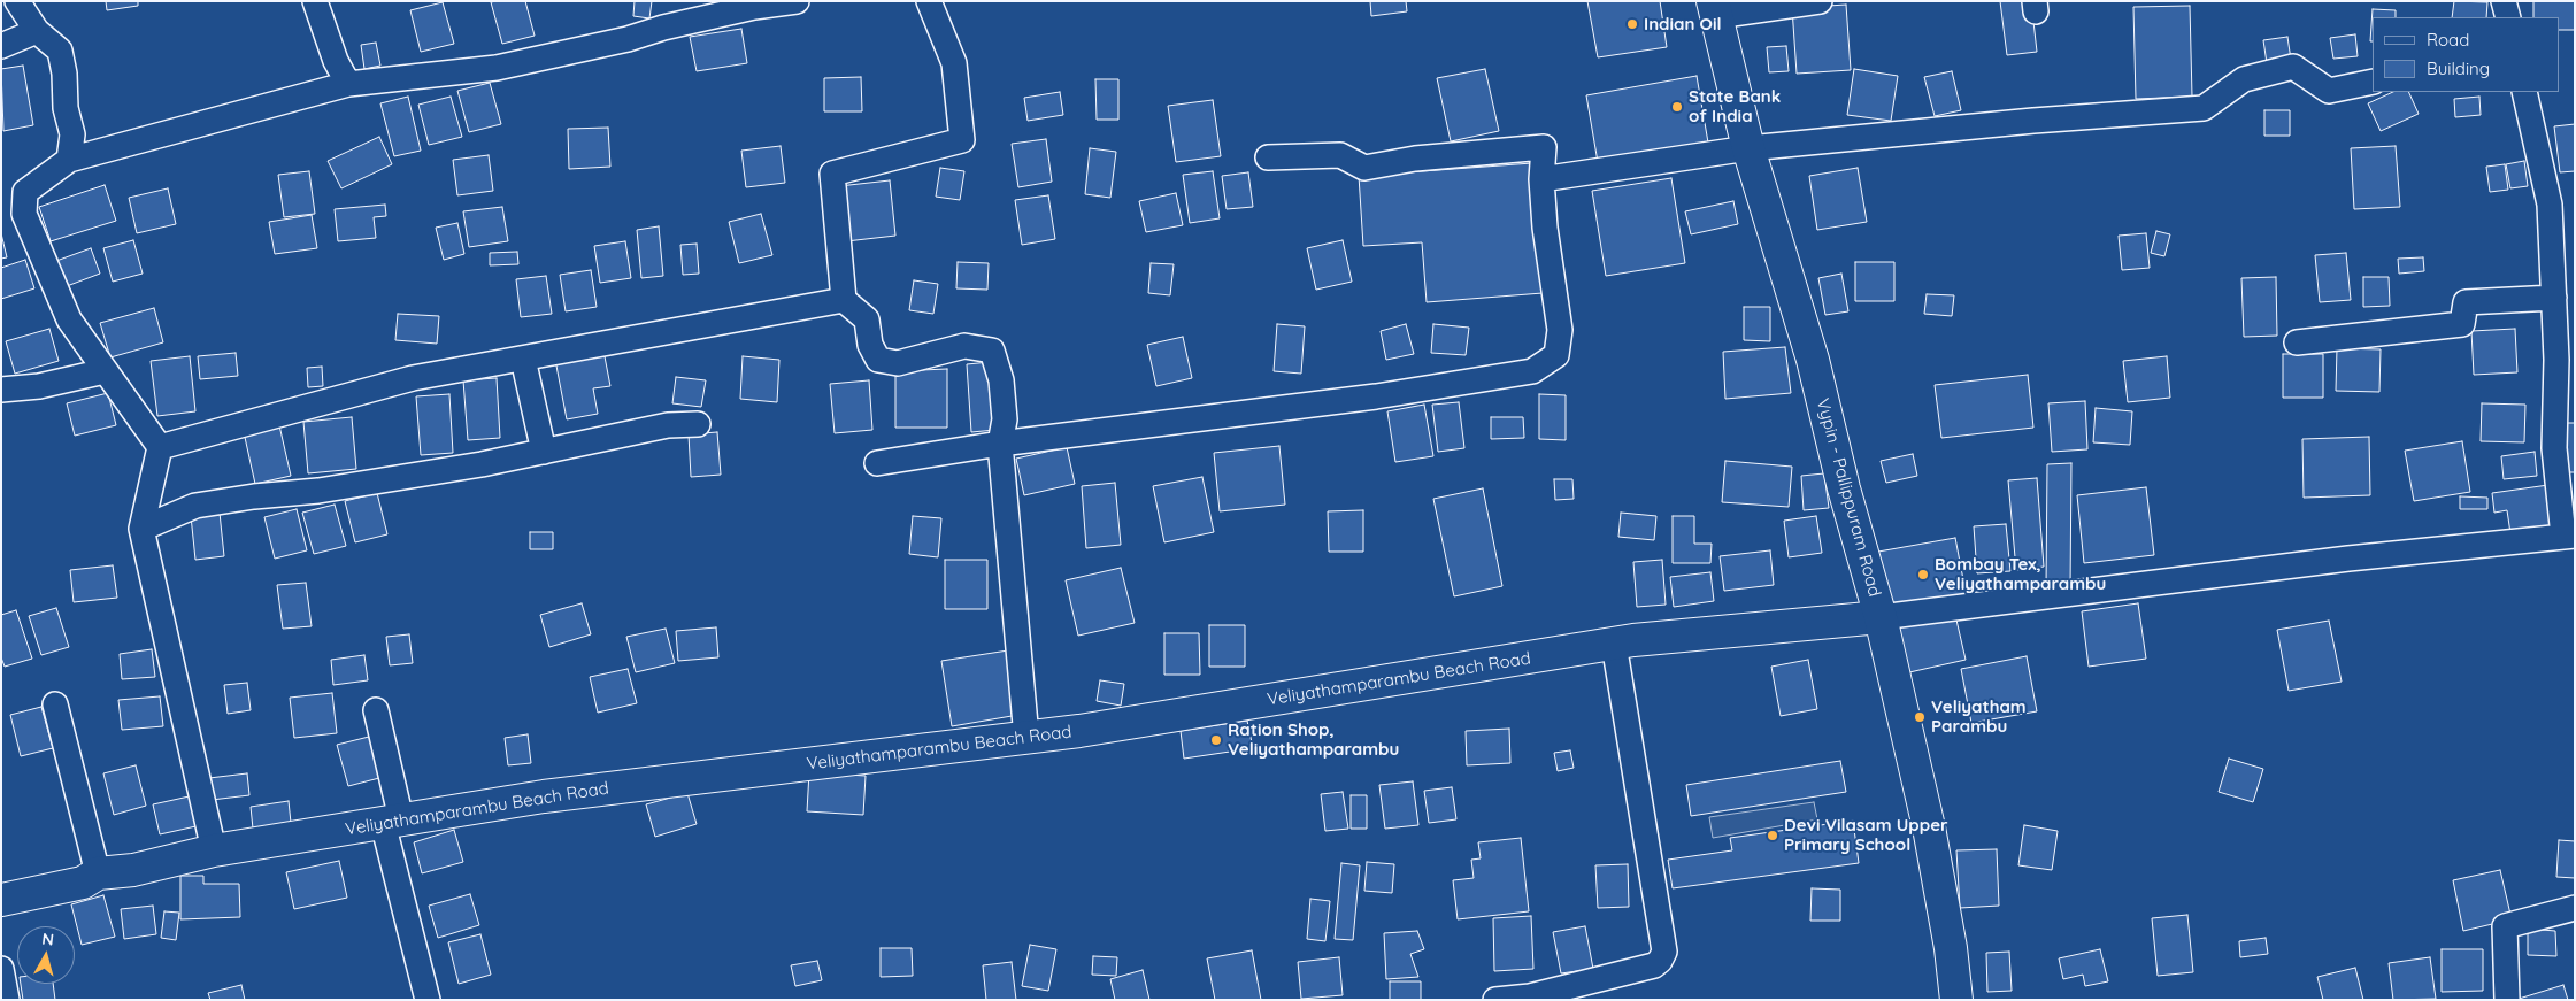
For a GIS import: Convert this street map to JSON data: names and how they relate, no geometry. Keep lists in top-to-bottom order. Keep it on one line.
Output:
{"streets":{"main road":["Vypin - Pallippuram Road","Veliyathamparambu Beach Road"]},"crossings":[["Vypin - Pallippuram Road","Veliyathamparambu Beach Road"]],"places":["Indian Oil","State Bank of India","Bombay Tex, Veliyathamparambu","Veliyatham Parambu","Ration Shop, Veliyathamparambu","Devi Vilasam Upper Primary School"],"legend":["Road","Building"],"north":"top"}
